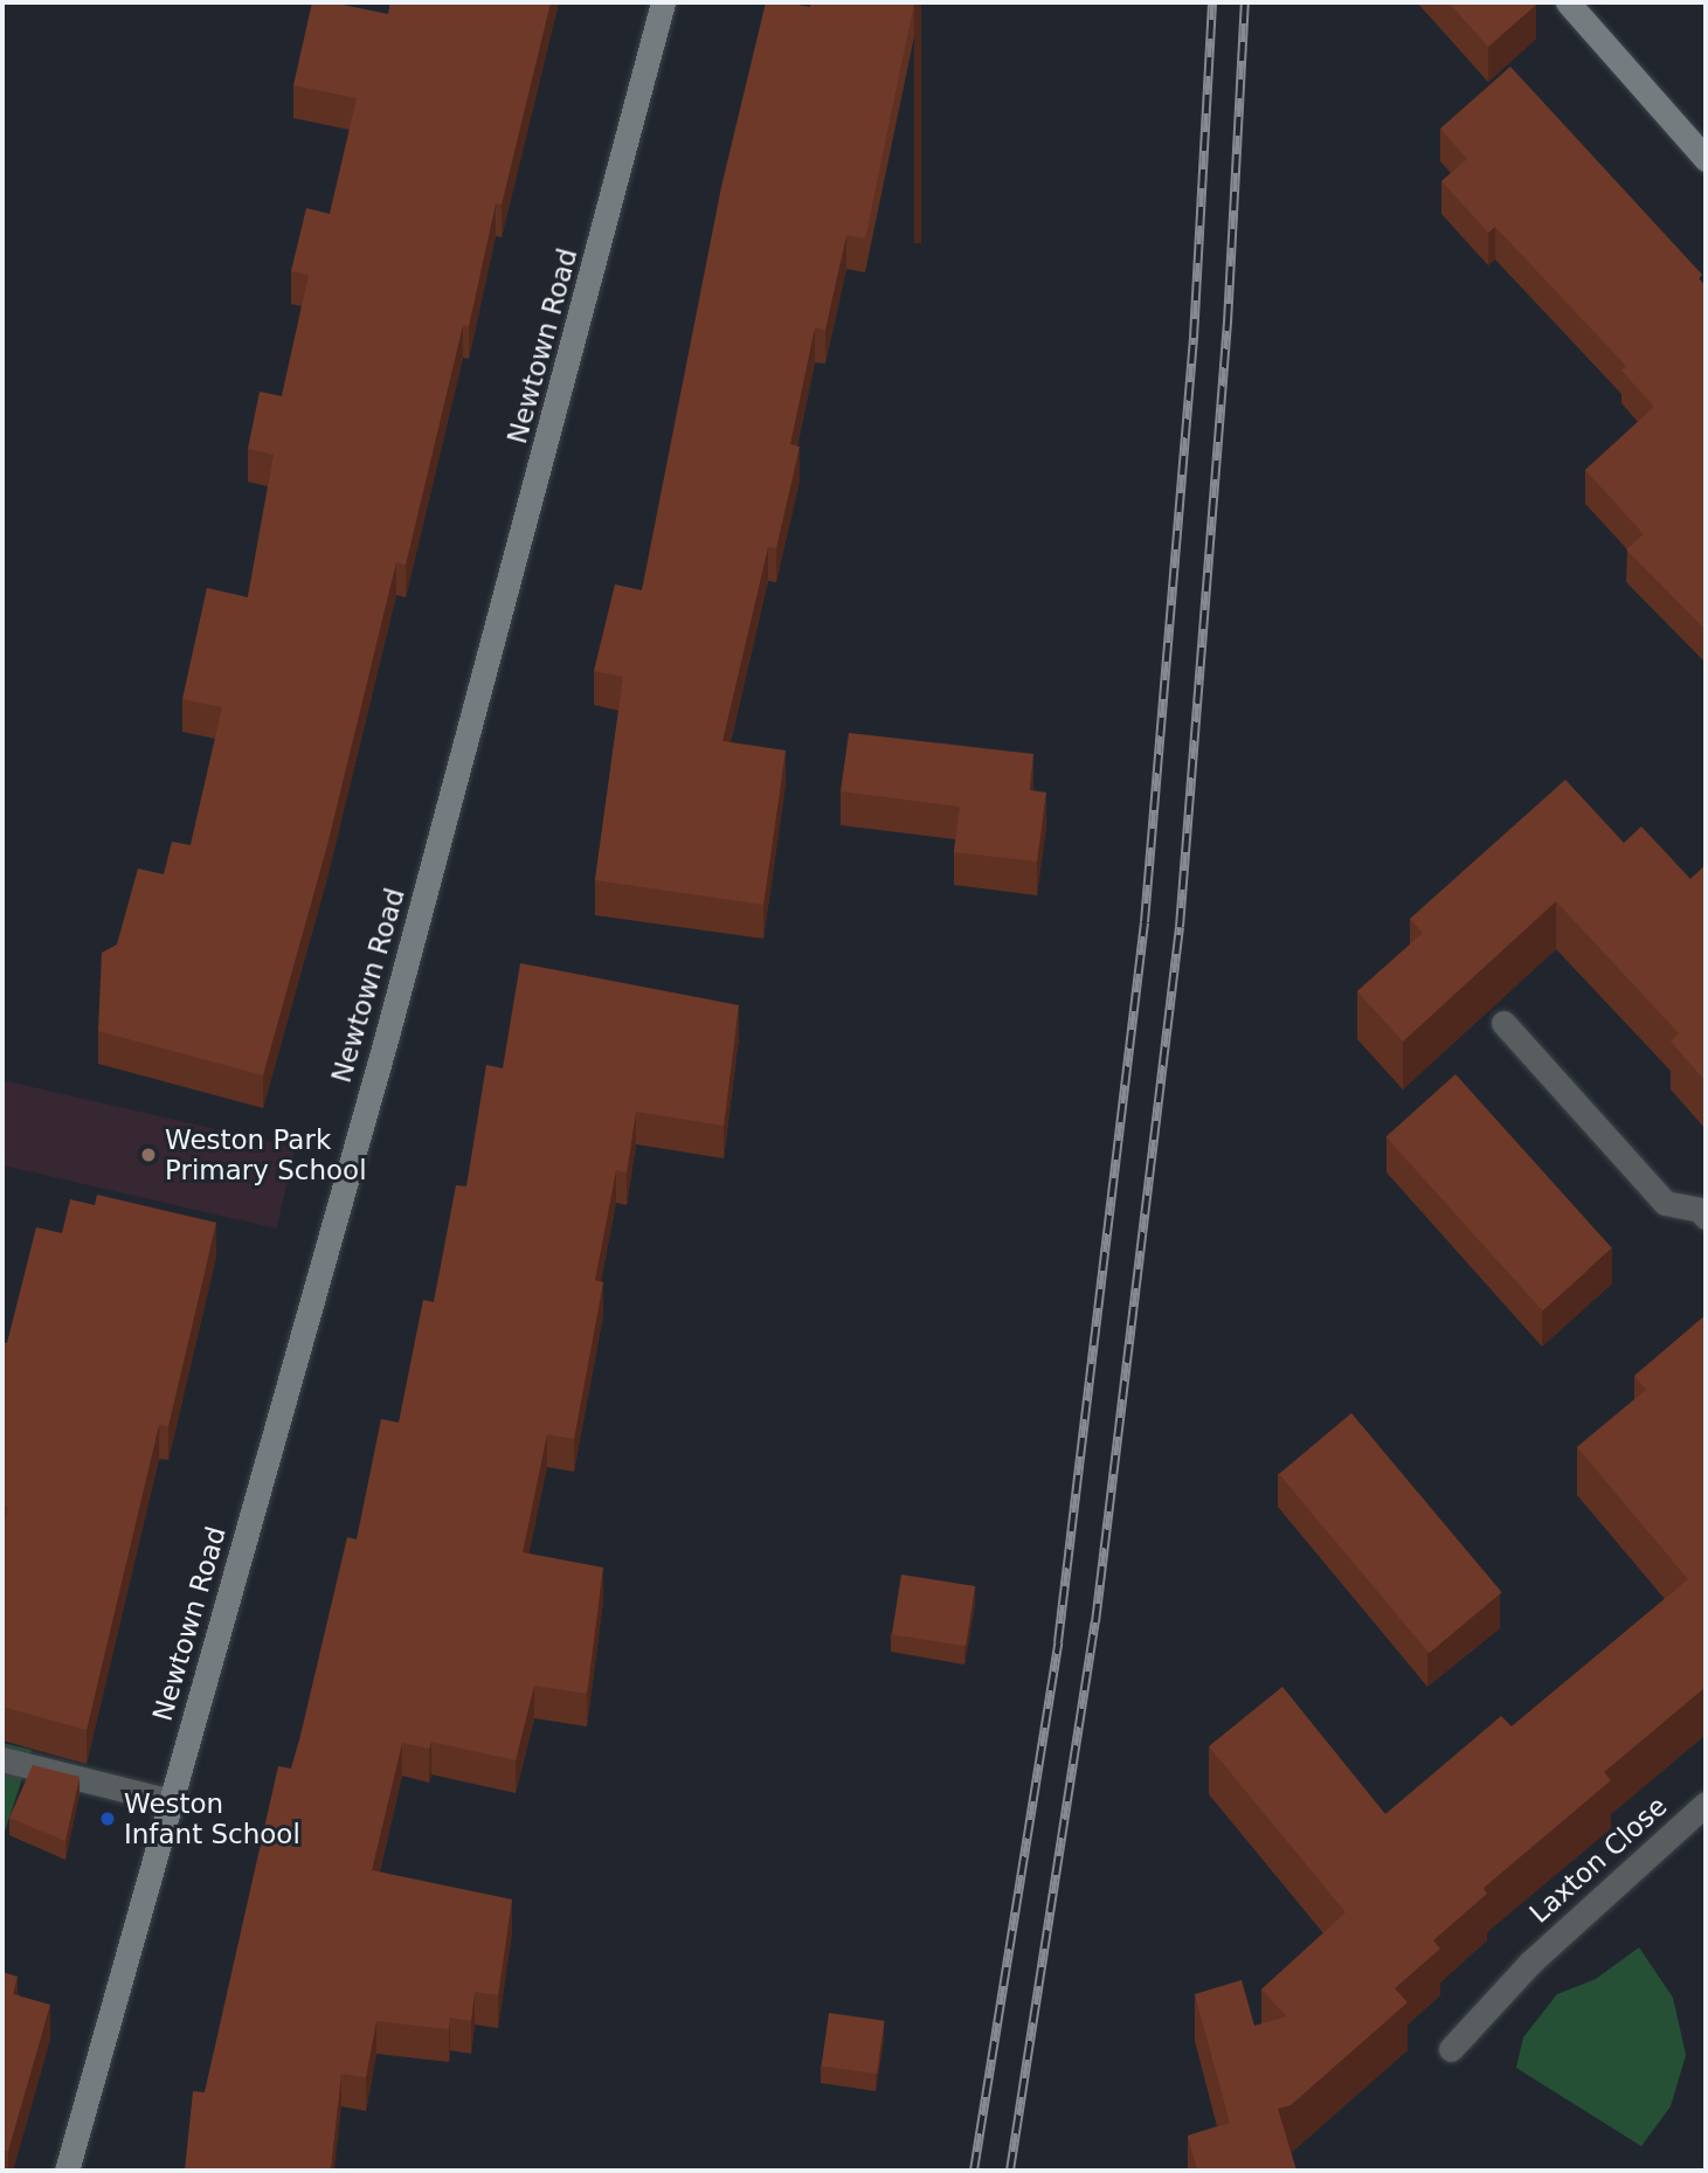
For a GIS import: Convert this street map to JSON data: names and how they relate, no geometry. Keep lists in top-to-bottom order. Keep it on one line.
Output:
{"streets":{"street":["Newtown Road","Laxton Close"]},"places":["Weston Park Primary School","Weston Infant School"]}
